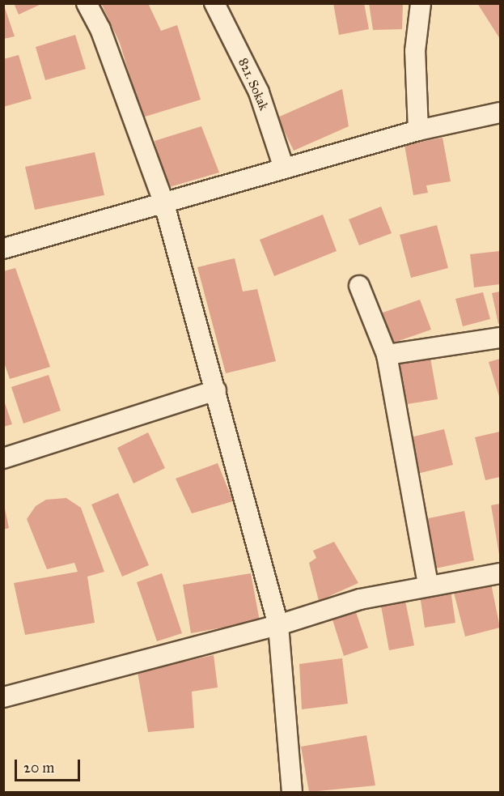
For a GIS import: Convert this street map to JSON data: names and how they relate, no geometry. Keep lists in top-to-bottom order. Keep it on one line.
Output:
{"streets":{"street":["821. Sokak"]},"scale_bar":"20 m"}
